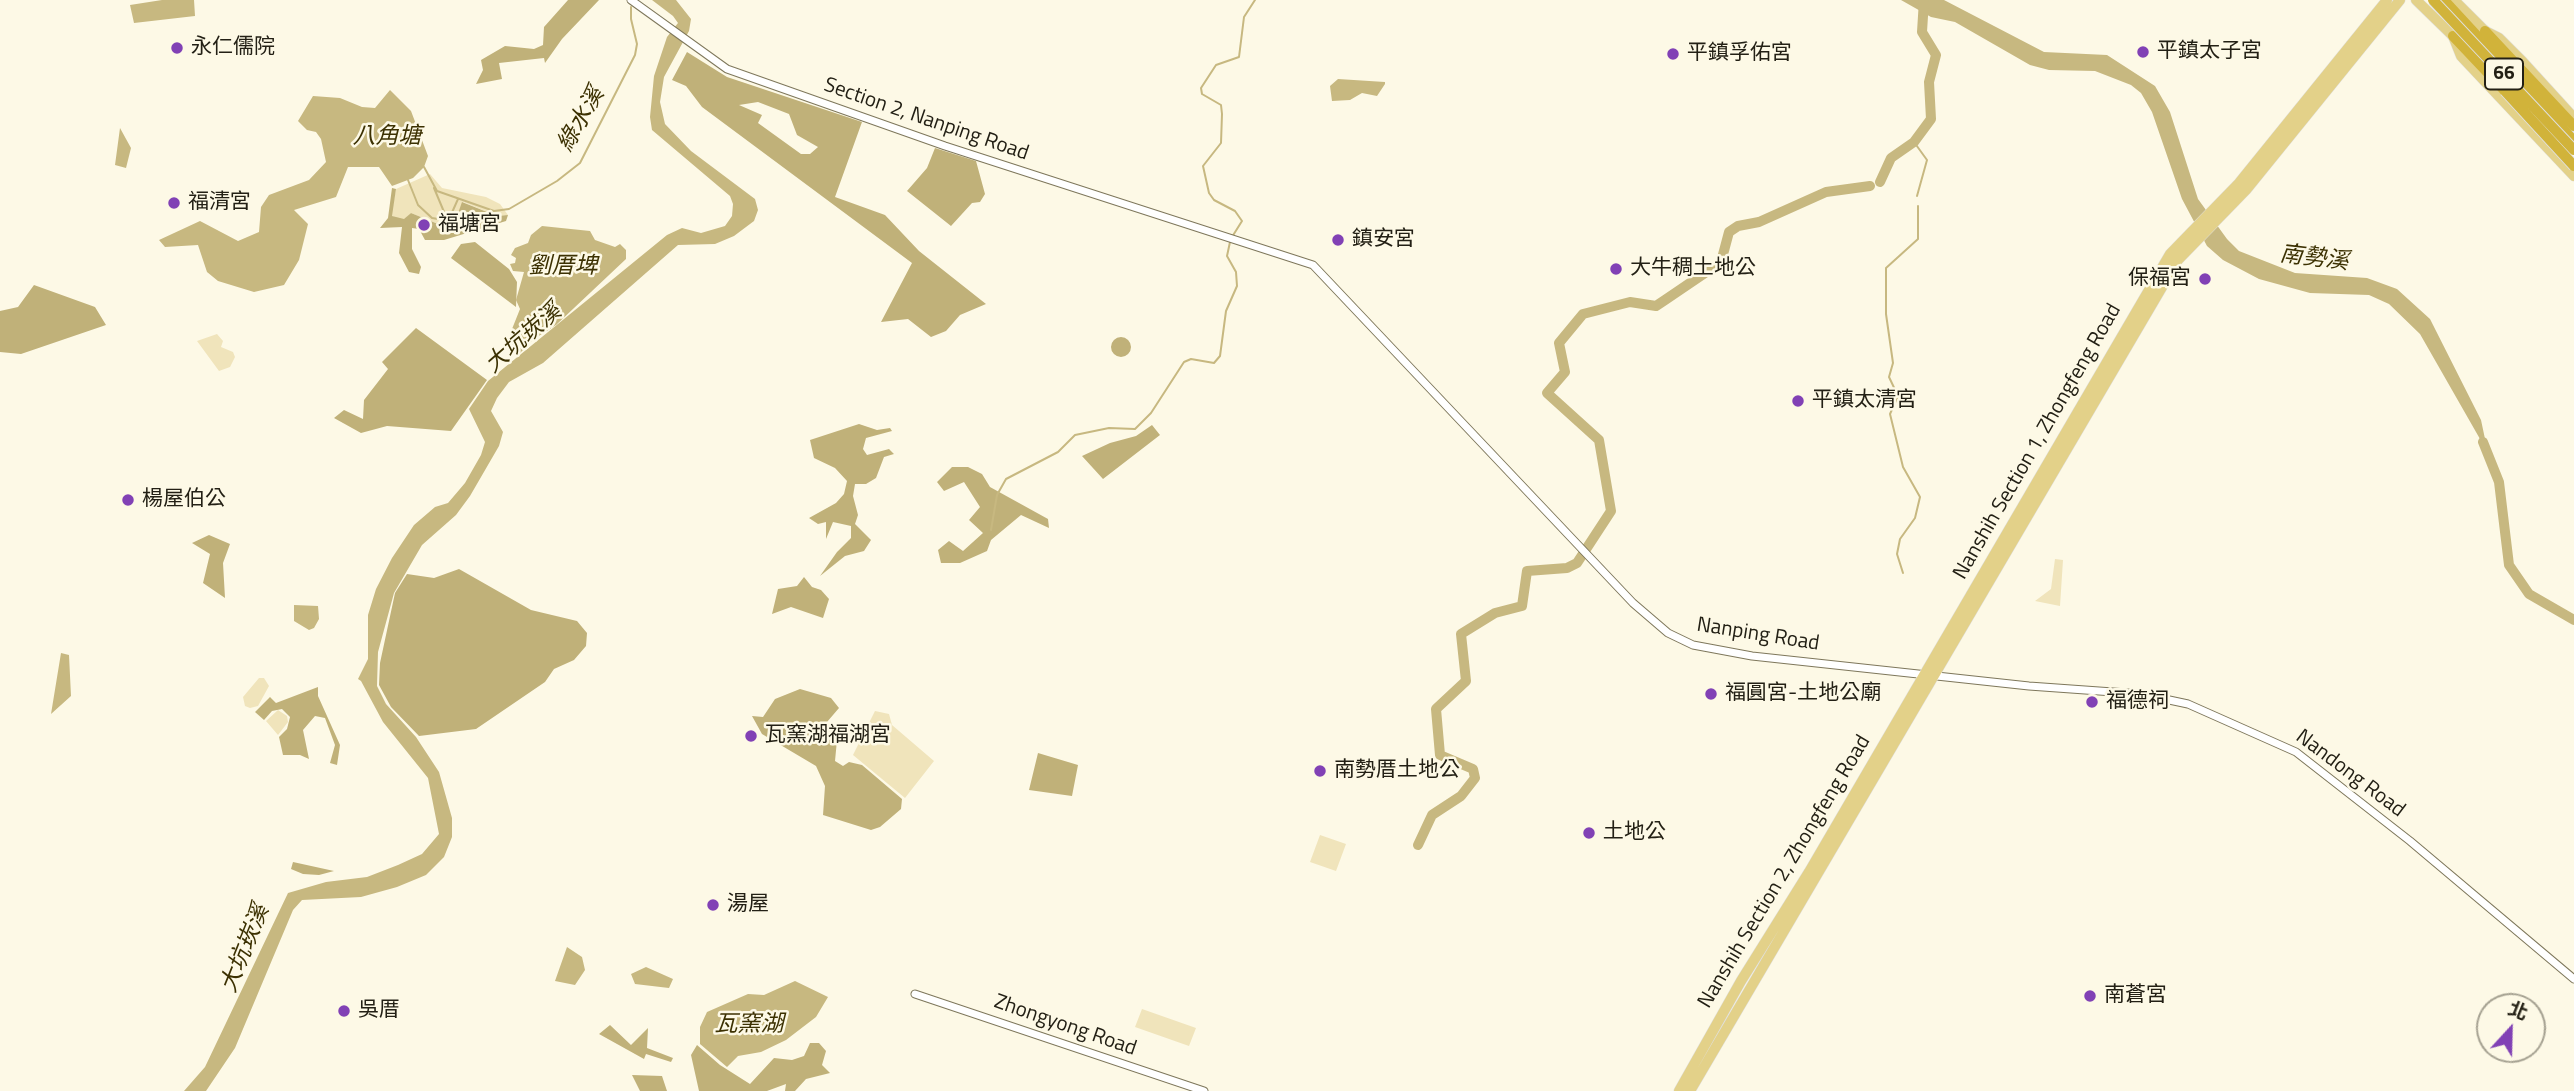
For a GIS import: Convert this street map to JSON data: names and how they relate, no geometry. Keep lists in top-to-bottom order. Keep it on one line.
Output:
{"streets":{"highway":["66"],"main road":["Nanshih Section 1, Zhongfeng Road","Nanshih Section 2, Zhongfeng Road"],"street":["Section 2, Nanping Road","Nanping Road","Nandong Road","Zhongyong Road"]},"crossings":[["Section 2, Nanping Road","Nanping Road"],["Nanshih Section 1, Zhongfeng Road","Nanping Road"],["Nanshih Section 1, Zhongfeng Road","Nandong Road"],["Nanshih Section 1, Zhongfeng Road","Nanshih Section 2, Zhongfeng Road"],["Nanping Road","Nandong Road"],["Nanping Road","Nanshih Section 2, Zhongfeng Road"],["Nandong Road","Nanshih Section 2, Zhongfeng Road"]],"water":["綠水溪","八角塘","南勢溪","劉厝埤","大坑崁溪","瓦窯湖"],"places":["永仁儒院","平鎮太子宮","平鎮孚佑宮","福清宮","福塘宮","鎮安宮","大牛稠土地公","保福宮","平鎮太清宮","楊屋伯公","福圓宮-土地公廟","福德祠","瓦窯湖福湖宮","南勢厝土地公","土地公","湯屋","南蒼宮","吳厝"],"north":"top"}
